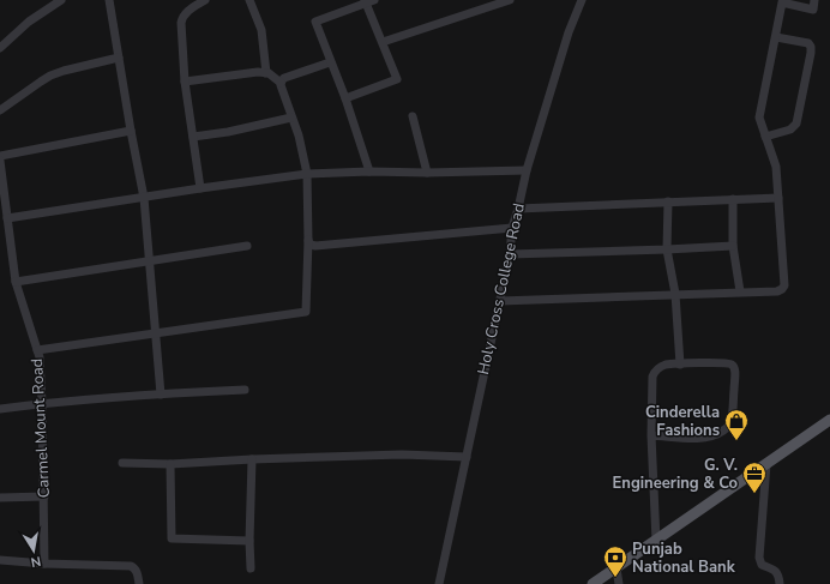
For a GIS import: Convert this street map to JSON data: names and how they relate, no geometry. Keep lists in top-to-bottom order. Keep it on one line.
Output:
{"streets":{"street":["Holy Cross College Road","Carmel Mount Road"]},"places":{"shop":["Cinderella Fashions"],"office":["G. V. Engineering & Co"],"bank":["Punjab National Bank"]},"north":"bottom"}
